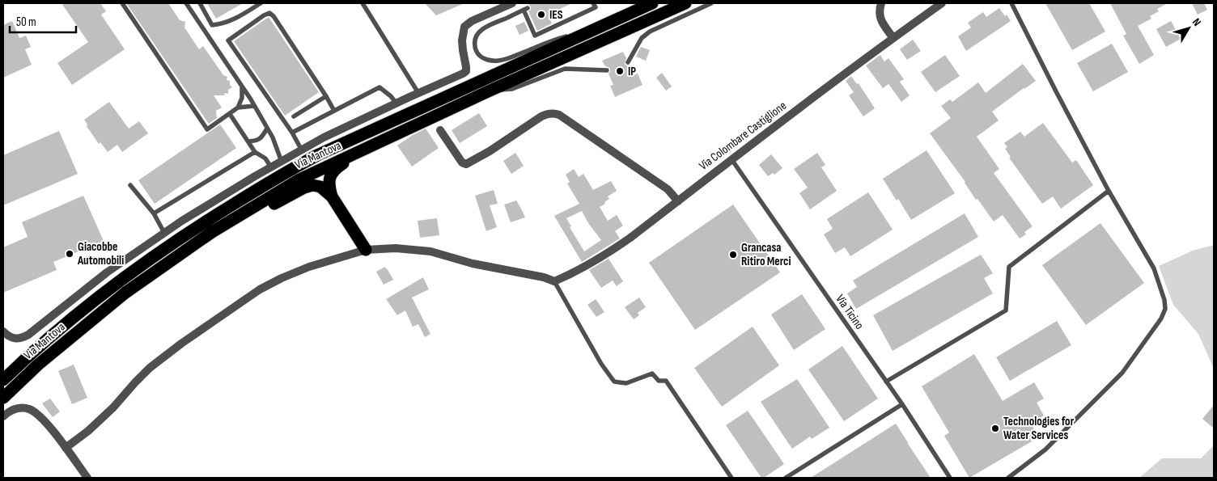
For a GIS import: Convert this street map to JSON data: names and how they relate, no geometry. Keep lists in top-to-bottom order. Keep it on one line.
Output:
{"streets":{"highway":["Via Mantova"],"street":["Via Colombare Castiglione"],"lane":["Via Ticino"]},"crossings":[["Via Colombare Castiglione","Via Ticino"]],"places":["IES","IP","Giacobbe Automobili","Grancasa Ritiro Merci","Technologies for Water Services"],"scale_bar":"50 m","north":"top right"}
